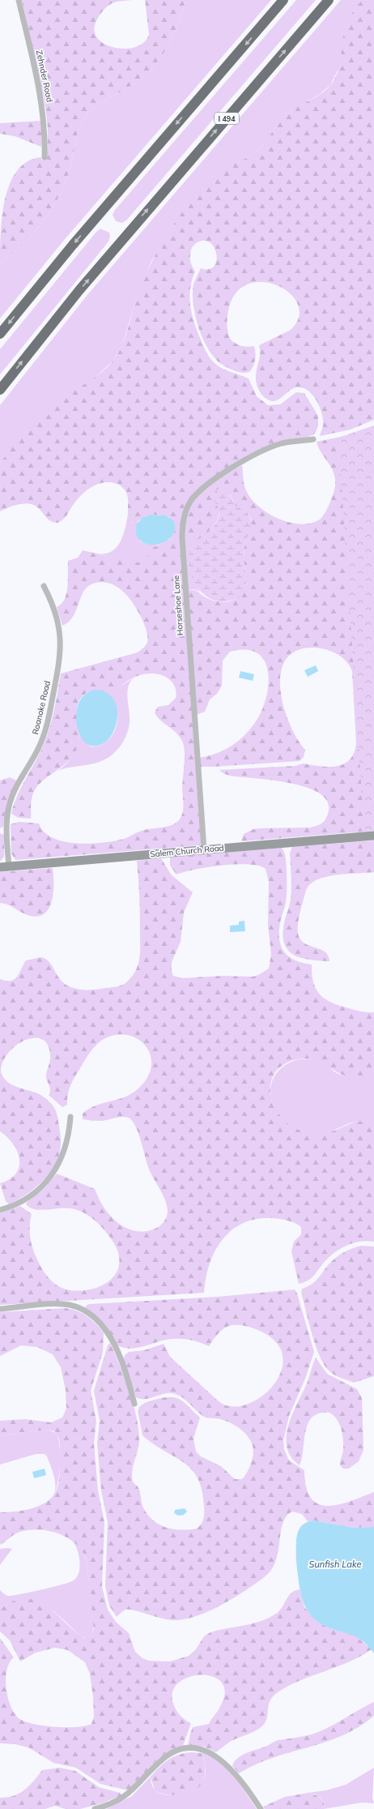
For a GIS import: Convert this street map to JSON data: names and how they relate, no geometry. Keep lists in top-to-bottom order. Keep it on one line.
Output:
{"streets":{"highway":["I 494"],"street":["Zehnder Road","Horseshoe Lane","Roanoke Road","Salem Church Road"]},"crossings":[["Horseshoe Lane","Salem Church Road"],["Roanoke Road","Salem Church Road"]],"water":["Sunfish Lake"]}
